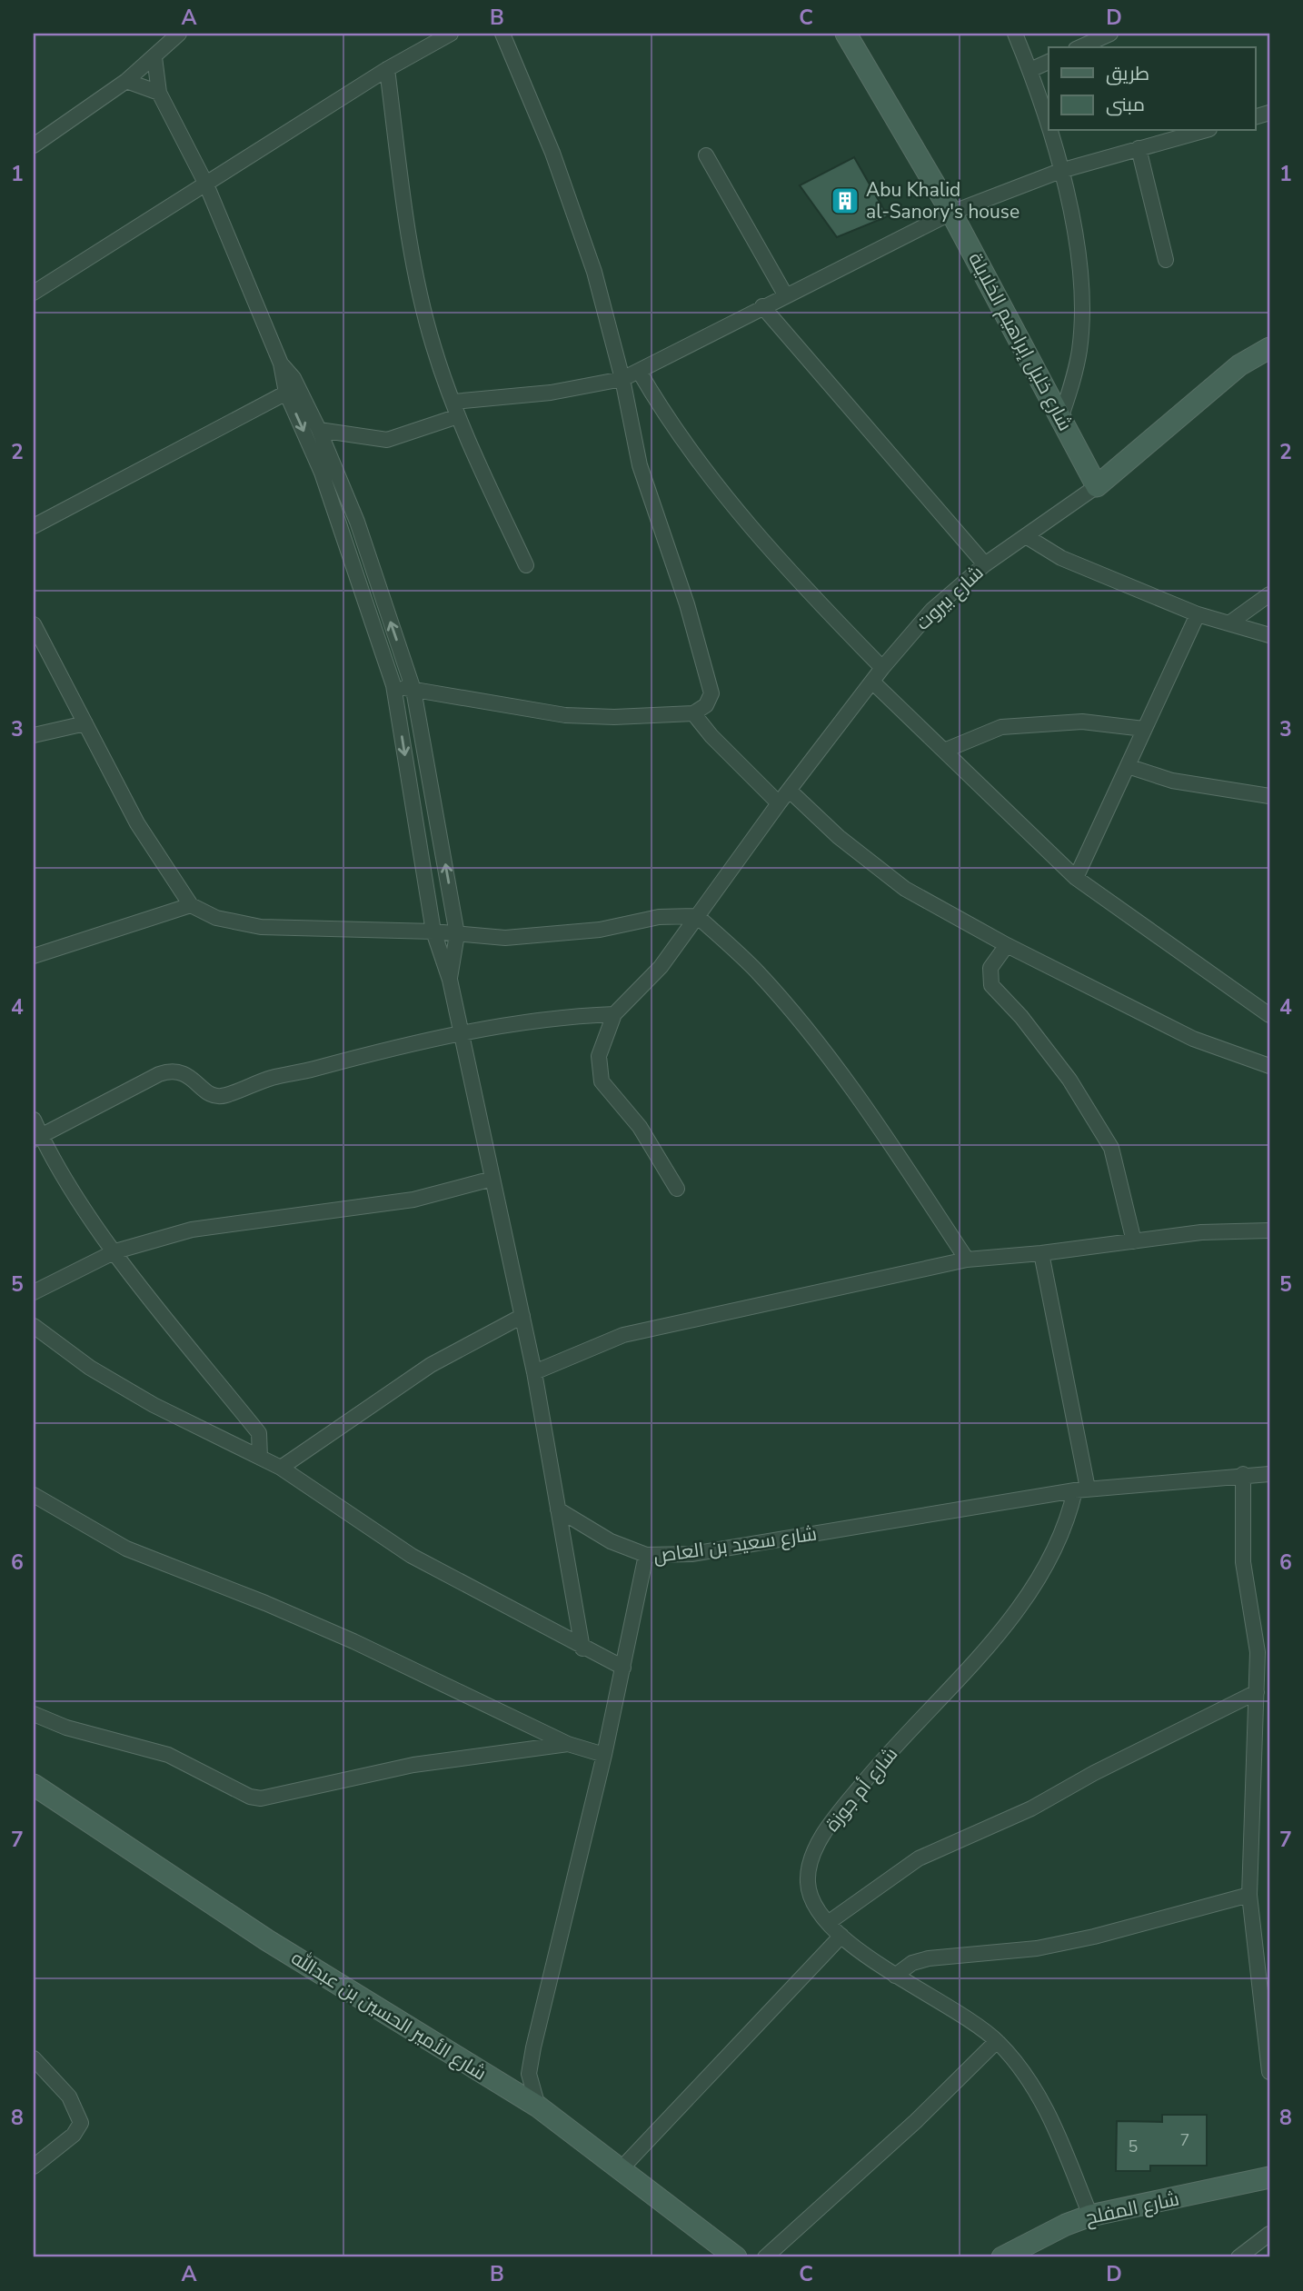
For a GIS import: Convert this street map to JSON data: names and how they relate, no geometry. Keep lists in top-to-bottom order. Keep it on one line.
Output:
{"streets":{"street":["شارع خليل إبراهيم الخلايلة","شارع بيروت","شارع سعيد بن العاص","شارع أم جوزة","شارع الأمير الحسين بن عبدالله","شارع المفلح"]},"crossings":[["شارع خليل إبراهيم الخلايلة","شارع بيروت"],["شارع سعيد بن العاص","شارع أم جوزة"],["شارع سعيد بن العاص","شارع الأمير الحسين بن عبدالله"],["شارع أم جوزة","شارع المفلح"]],"places":{"building":["Abu Khalid al-Sanory's house"]},"house_numbers":["7","5"],"legend":["طريق","مبنى"],"grid":{"columns":["A","B","C","D"],"rows":["1","2","3","4","5","6","7","8"]}}
